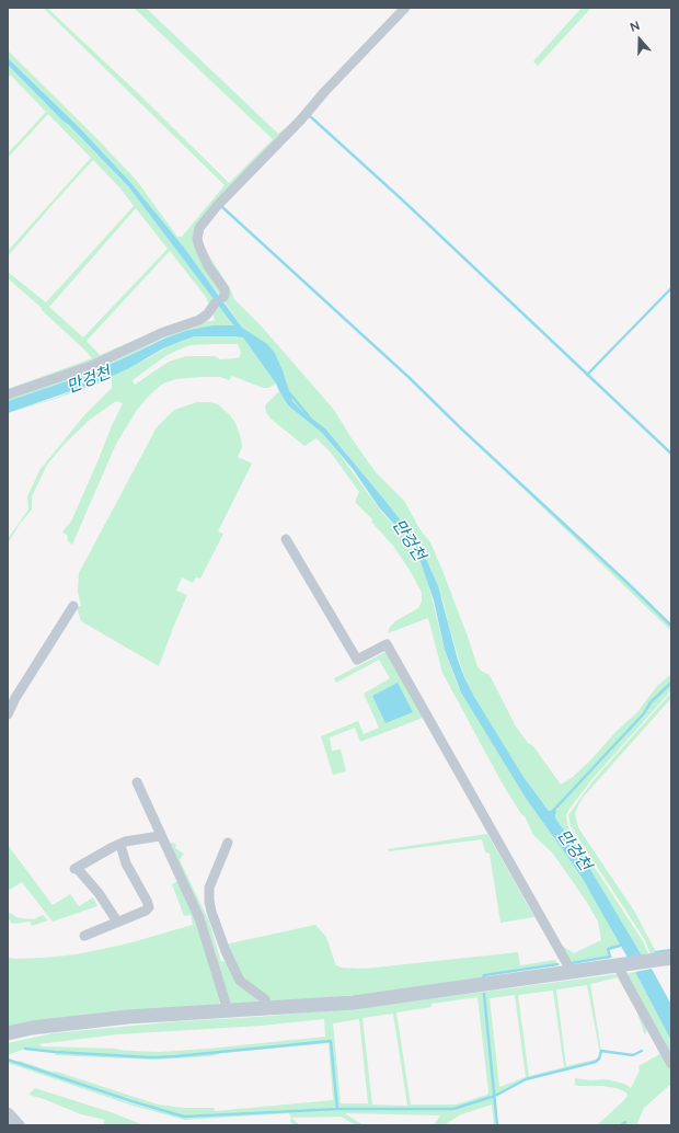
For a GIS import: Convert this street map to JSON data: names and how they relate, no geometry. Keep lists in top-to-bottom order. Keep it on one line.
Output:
{"water":["만겅천"],"north":"top"}
